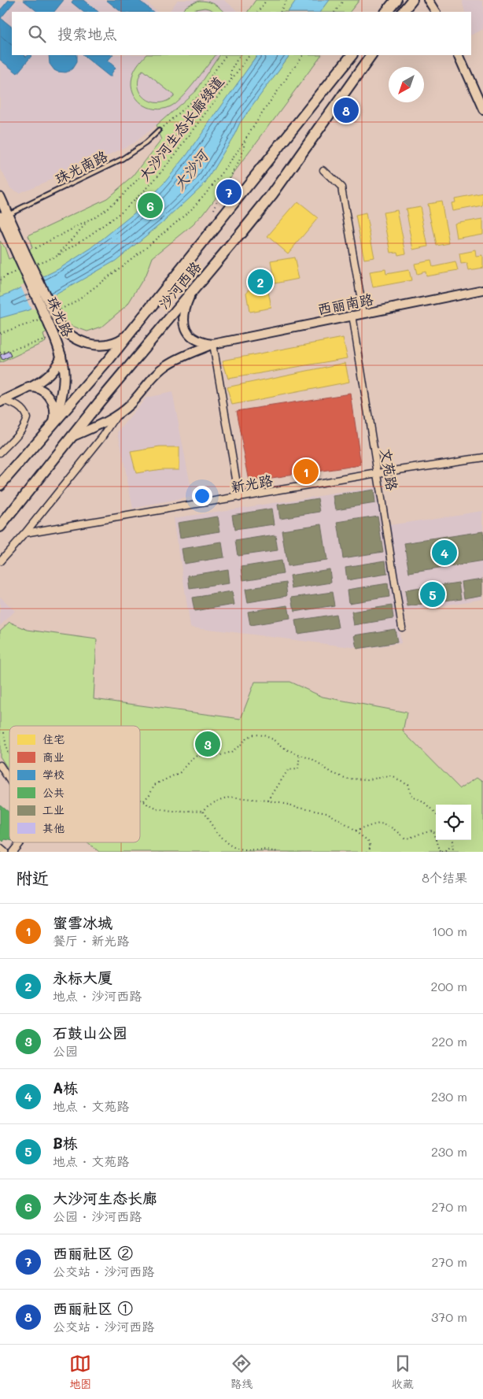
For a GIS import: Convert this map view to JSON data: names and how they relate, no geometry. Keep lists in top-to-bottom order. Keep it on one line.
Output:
{"streets":{"main road":["沙河西路","珠光路"],"street":["西丽南路","文苑路","新光路"],"lane":["珠光南路"],"path":["大沙河生态长廊绿道"]},"crossings":[["珠光南路","珠光路"],["沙河西路","西丽南路"],["沙河西路","珠光路"],["西丽南路","文苑路"],["文苑路","新光路"]],"water":["大沙河"],"legend":["住宅","商业","学校","公共","工业","其他"],"north":"bottom left","page":{"search":"搜索地点","pins":["8","7","6","2","1","4","5","3"],"heading":["附近","8个结果"],"list":[{"mark":"1","name":"蜜雪冰城","note":"餐厅 · 新光路","value":"100 m"},{"mark":"2","name":"永标大厦","note":"地点 · 沙河西路","value":"200 m"},{"mark":"3","name":"石鼓山公园","note":"公园","value":"220 m"},{"mark":"4","name":"A栋","note":"地点 · 文苑路","value":"230 m"},{"mark":"5","name":"B栋","note":"地点 · 文苑路","value":"230 m"},{"mark":"6","name":"大沙河生态长廊","note":"公园 · 沙河西路","value":"270 m"},{"mark":"7","name":"西丽社区 ②","note":"公交站 · 沙河西路","value":"270 m"},{"mark":"8","name":"西丽社区 ①","note":"公交站 · 沙河西路","value":"370 m"}],"nav":["地图","路线","收藏"]}}
